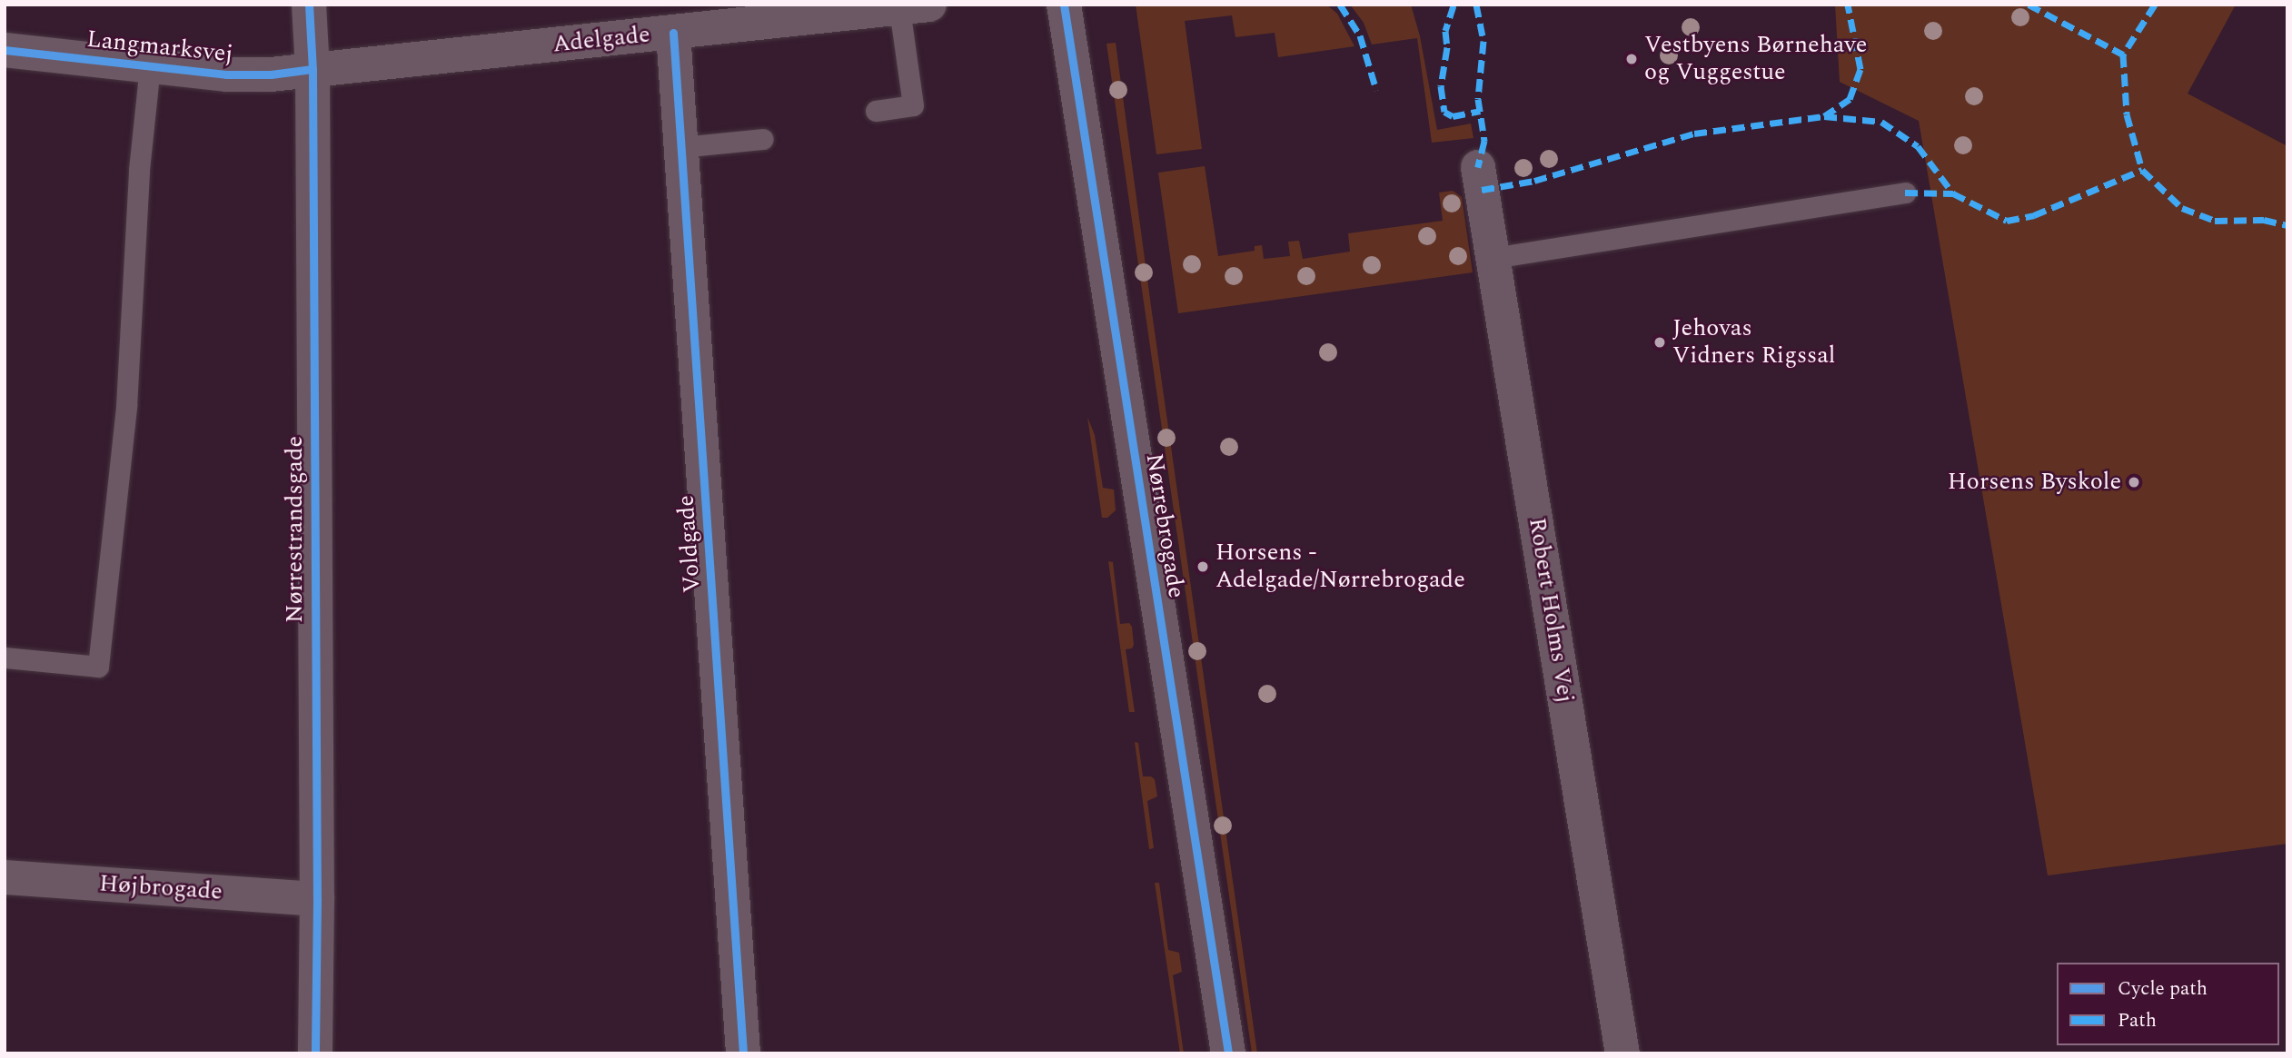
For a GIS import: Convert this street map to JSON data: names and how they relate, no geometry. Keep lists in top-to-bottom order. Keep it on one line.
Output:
{"streets":{"street":["Adelgade","Langmarksvej","Nørrebrogade","Nørrestrandsgade","Voldgade","Robert Holms Vej","Højbrogade"]},"crossings":[["Adelgade","Langmarksvej"],["Adelgade","Nørrestrandsgade"],["Adelgade","Voldgade"],["Langmarksvej","Nørrestrandsgade"],["Nørrestrandsgade","Højbrogade"]],"places":["Vestbyens Børnehave og Vuggestue","Jehovas Vidners Rigssal","Horsens Byskole","Horsens - Adelgade/Nørrebrogade"],"legend":["Cycle path","Path"]}
